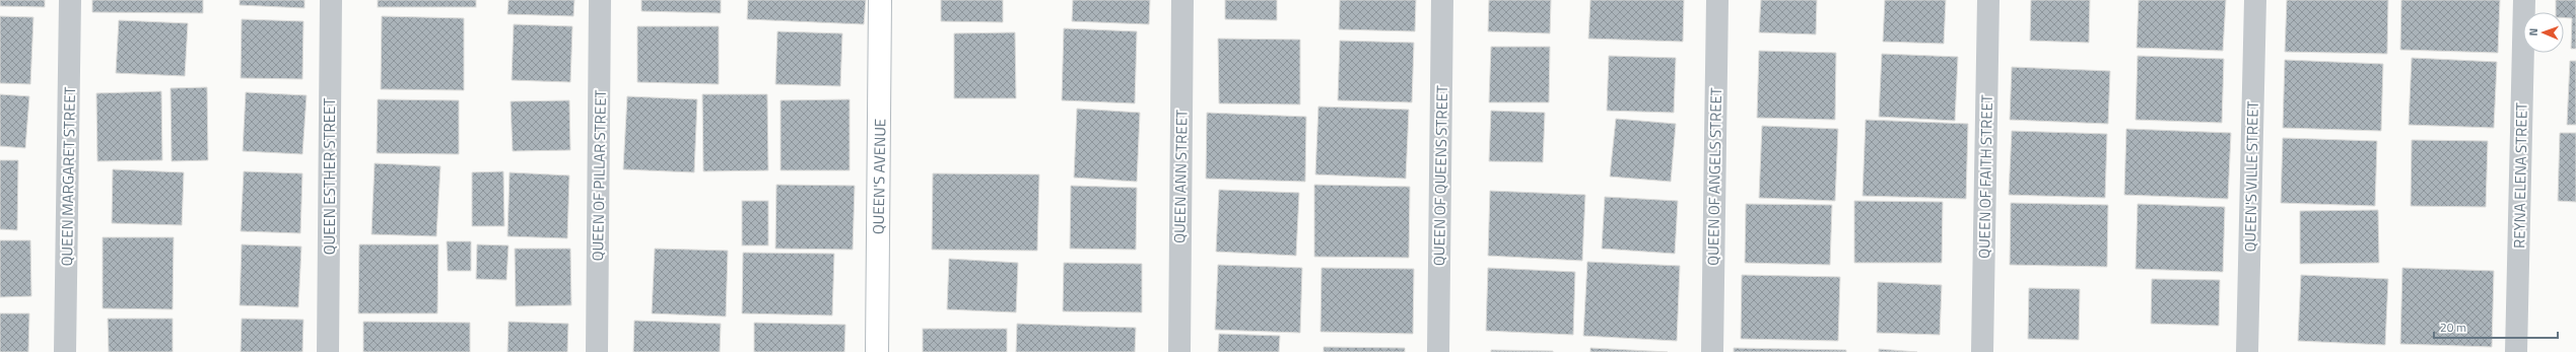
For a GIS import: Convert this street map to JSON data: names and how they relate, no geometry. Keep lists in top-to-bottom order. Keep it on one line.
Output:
{"streets":{"street":["QUEEN OF PILLAR STREET","QUEEN OF QUEENS STREET","REYNA ELENA STREET","QUEEN MARGARET STREET","QUEEN ESTHER STREET","QUEEN'S AVENUE","QUEEN ANN STREET","QUEEN OF ANGELS STREET","QUEEN OF FAITH STREET","QUEEN'S VILLE STREET"]},"scale_bar":"20 m","north":"left"}
